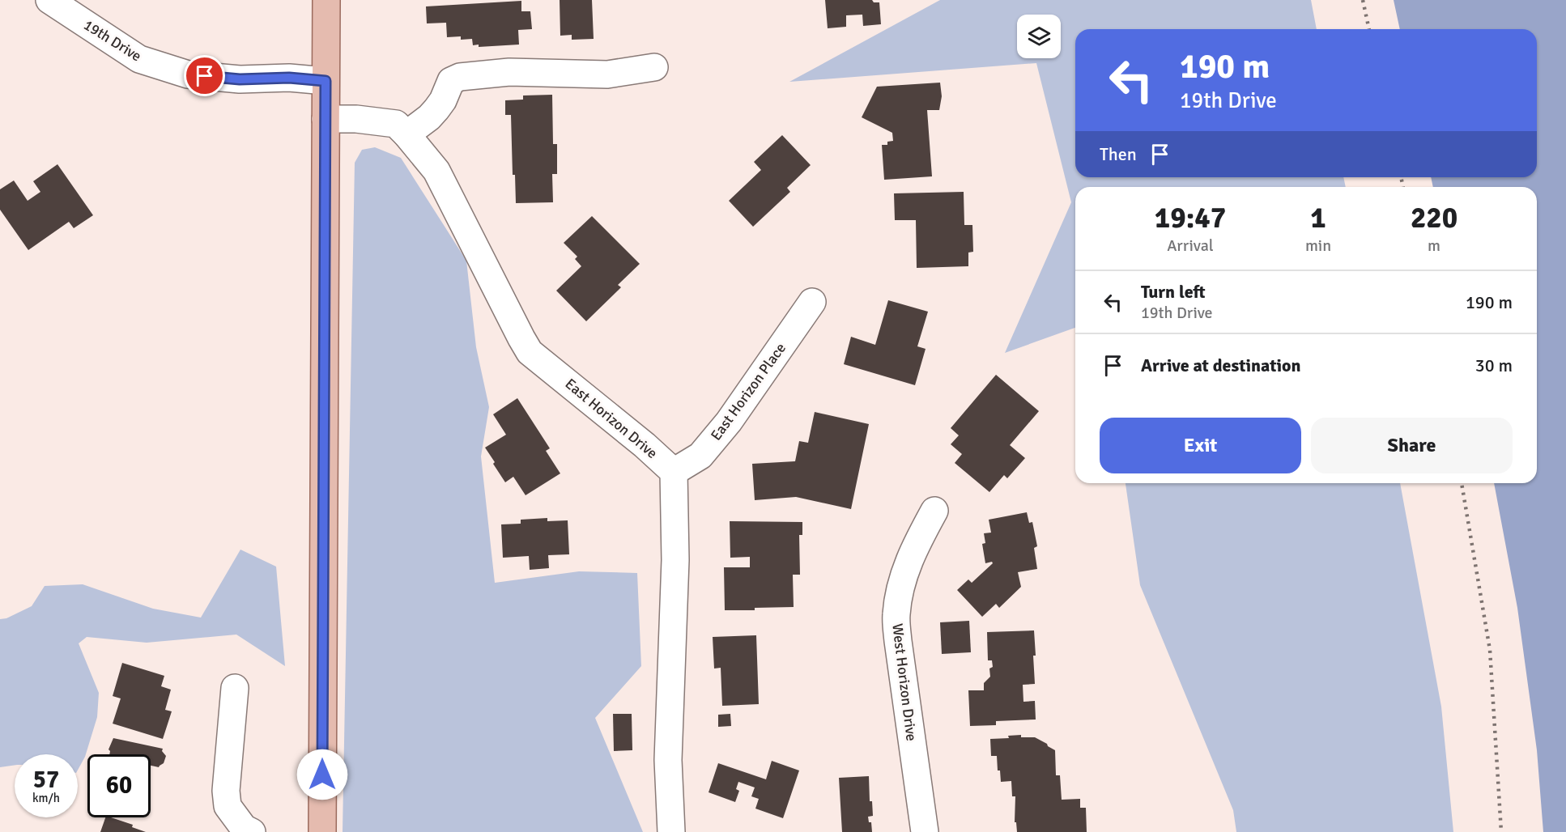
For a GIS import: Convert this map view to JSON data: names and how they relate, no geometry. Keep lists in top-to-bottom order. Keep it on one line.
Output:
{"streets":{"street":["19th Drive","East Horizon Place","East Horizon Drive","West Horizon Drive"]},"crossings":[["East Horizon Place","East Horizon Drive"]],"page":{"turn":["190 m","19th Drive"],"then":"Then","eta":["19:47","Arrival","1","min","220","m"],"list":[{"name":"Turn left","note":"19th Drive","value":"190 m"},{"name":"Arrive at destination","value":"30 m"}],"buttons":["Exit","Share"],"speed":"57 km/h","limit":"60"}}
